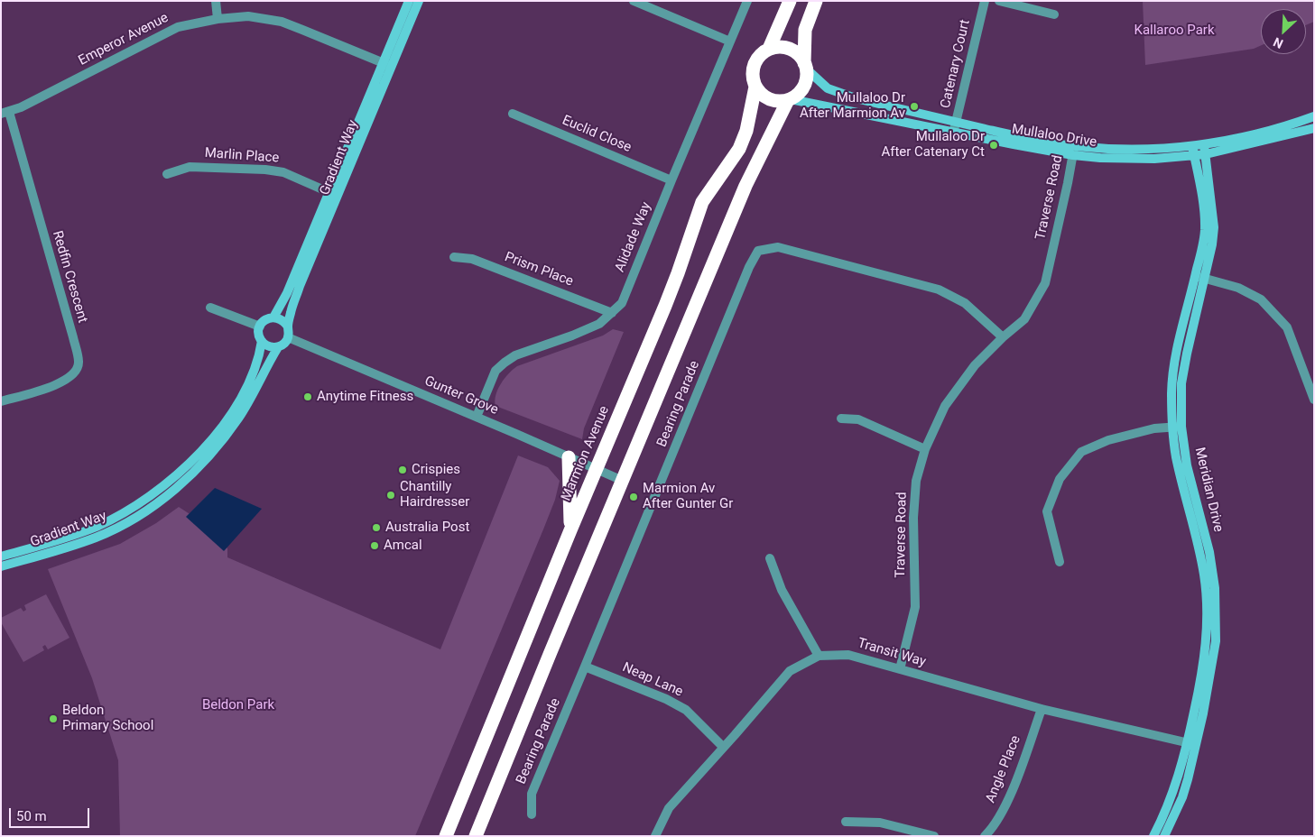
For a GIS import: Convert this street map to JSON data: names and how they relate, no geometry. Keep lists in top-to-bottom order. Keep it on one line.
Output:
{"streets":{"highway":["Marmion Avenue"],"street":["Emperor Avenue","Catenary Court","Euclid Close","Mullaloo Drive","Marlin Place","Gradient Way","Traverse Road","Alidade Way","Prism Place","Redfin Crescent","Gunter Grove","Bearing Parade","Meridian Drive","Transit Way","Neap Lane","Angle Place"]},"crossings":[["Emperor Avenue","Gradient Way"],["Emperor Avenue","Redfin Crescent"],["Catenary Court","Mullaloo Drive"],["Euclid Close","Alidade Way"],["Mullaloo Drive","Traverse Road"],["Mullaloo Drive","Marmion Avenue"],["Mullaloo Drive","Meridian Drive"],["Marlin Place","Gradient Way"],["Gradient Way","Gunter Grove"],["Traverse Road","Bearing Parade"],["Traverse Road","Transit Way"],["Alidade Way","Prism Place"],["Alidade Way","Gunter Grove"],["Gunter Grove","Marmion Avenue"],["Bearing Parade","Neap Lane"],["Meridian Drive","Transit Way"],["Transit Way","Neap Lane"],["Transit Way","Angle Place"]],"parks":["Kallaroo Park","Beldon Park"],"places":["Mullaloo Dr After Marmion Av","Mullaloo Dr After Catenary Ct","Anytime Fitness","Crispies","Chantilly Hairdresser","Marmion Av After Gunter Gr","Australia Post","Amcal","Beldon Primary School"],"scale_bar":"50 m","north":"bottom left"}
